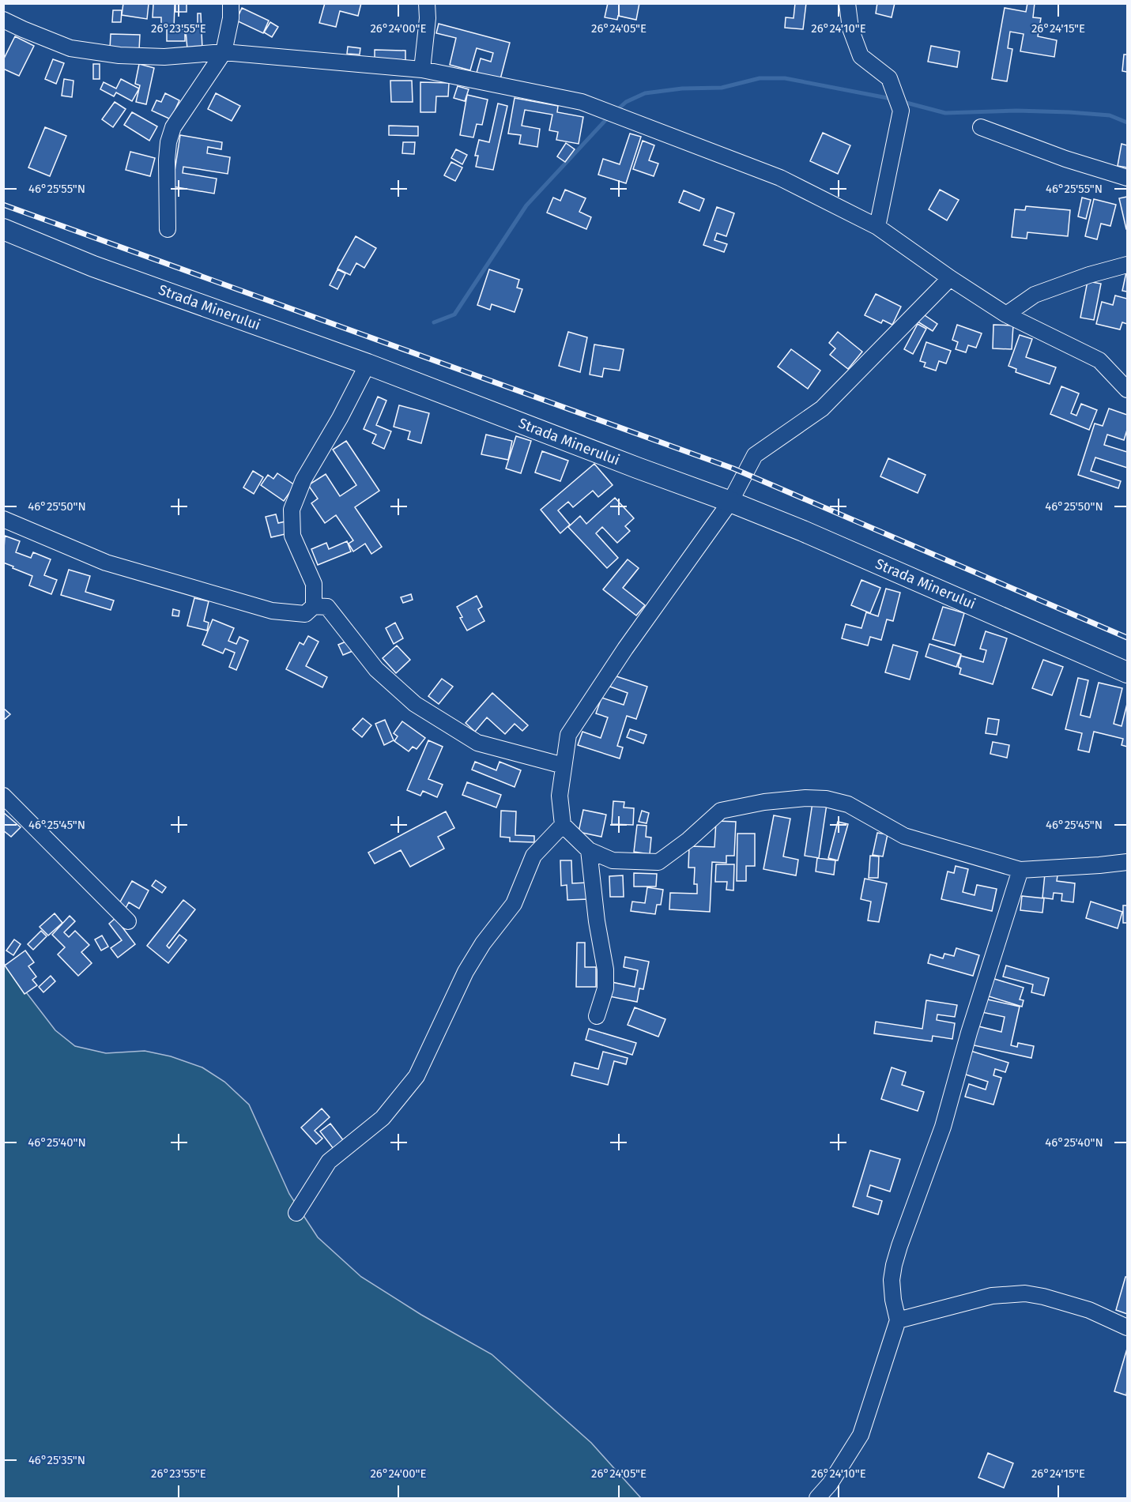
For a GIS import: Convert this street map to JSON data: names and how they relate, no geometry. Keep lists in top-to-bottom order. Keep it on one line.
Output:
{"streets":{"main road":["Strada Minerului"]},"coordinates":["26°23'55\"E","26°24'00\"E","26°24'05\"E","26°24'10\"E","26°24'15\"E","46°25'55\"N","46°25'50\"N","46°25'45\"N","46°25'40\"N","46°25'35\"N"]}
